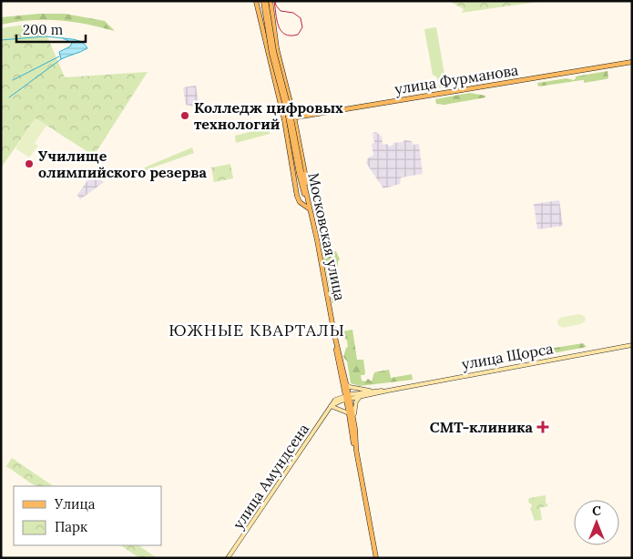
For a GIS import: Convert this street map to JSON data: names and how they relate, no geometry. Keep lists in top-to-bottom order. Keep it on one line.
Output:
{"streets":{"main road":["улица Фурманова","Московская улица","улица Щорса","улица Амундсена"]},"crossings":[["Московская улица","улица Щорса"],["улица Щорса","улица Амундсена"]],"districts":["ЮЖНЫЕ КВАРТАЛЫ"],"places":{"other":["Колледж цифровых технологий","Училище олимпийского резерва"],"health":["СМТ-клиника"]},"legend":["Улица","Парк"],"scale_bar":"200 m","north":"top"}
